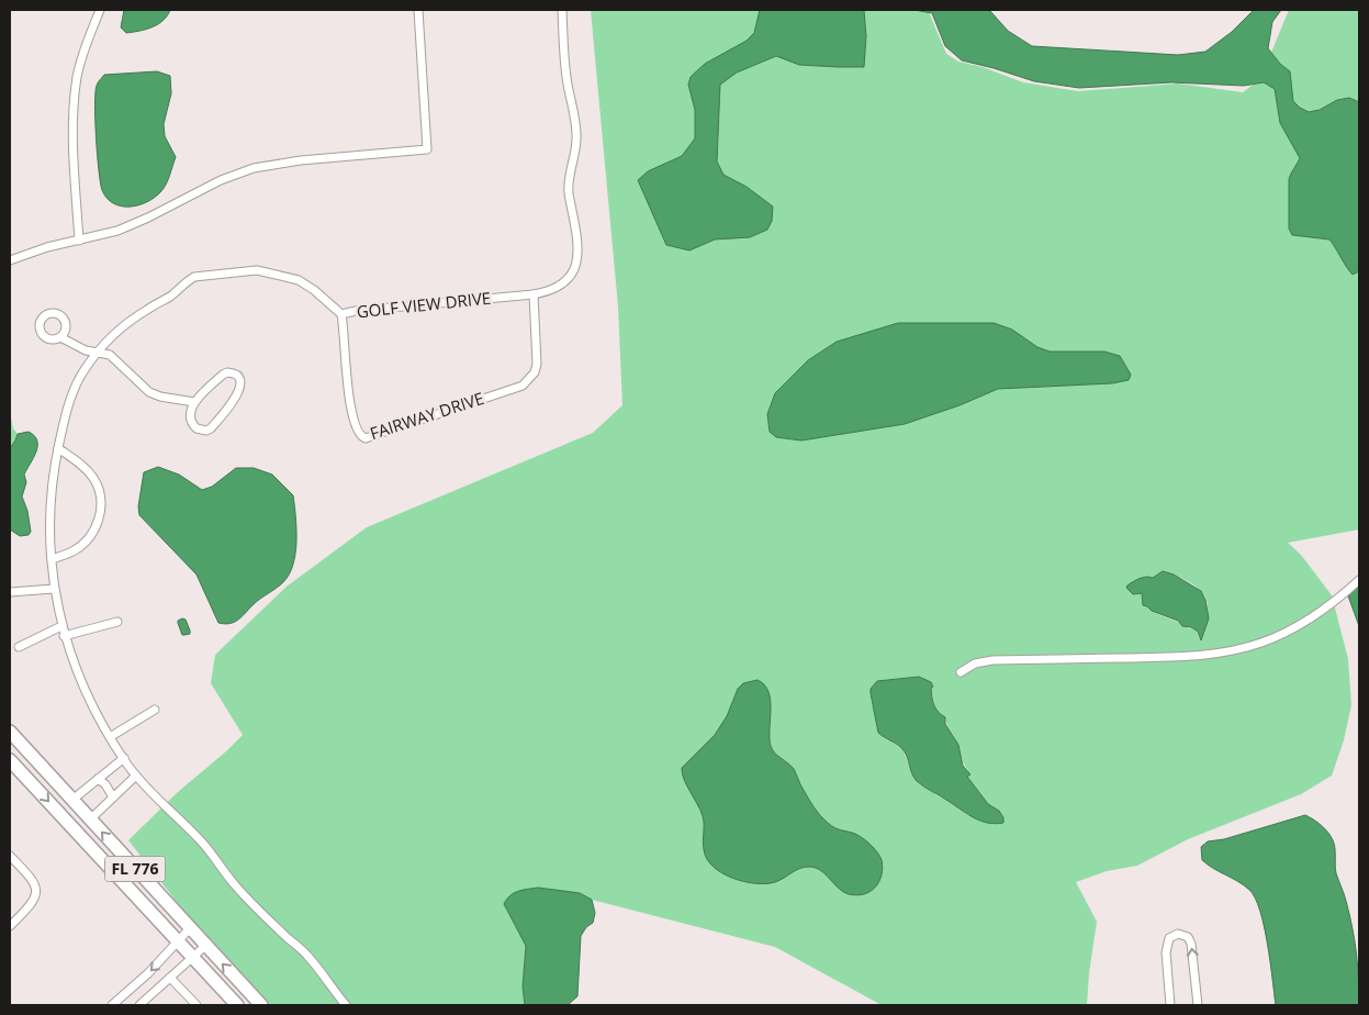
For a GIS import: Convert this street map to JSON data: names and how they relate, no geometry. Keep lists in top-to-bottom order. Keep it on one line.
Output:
{"streets":{"main road":["FL 776"],"street":["GOLF VIEW DRIVE","FAIRWAY DRIVE"]},"crossings":[["GOLF VIEW DRIVE","FAIRWAY DRIVE"]]}
